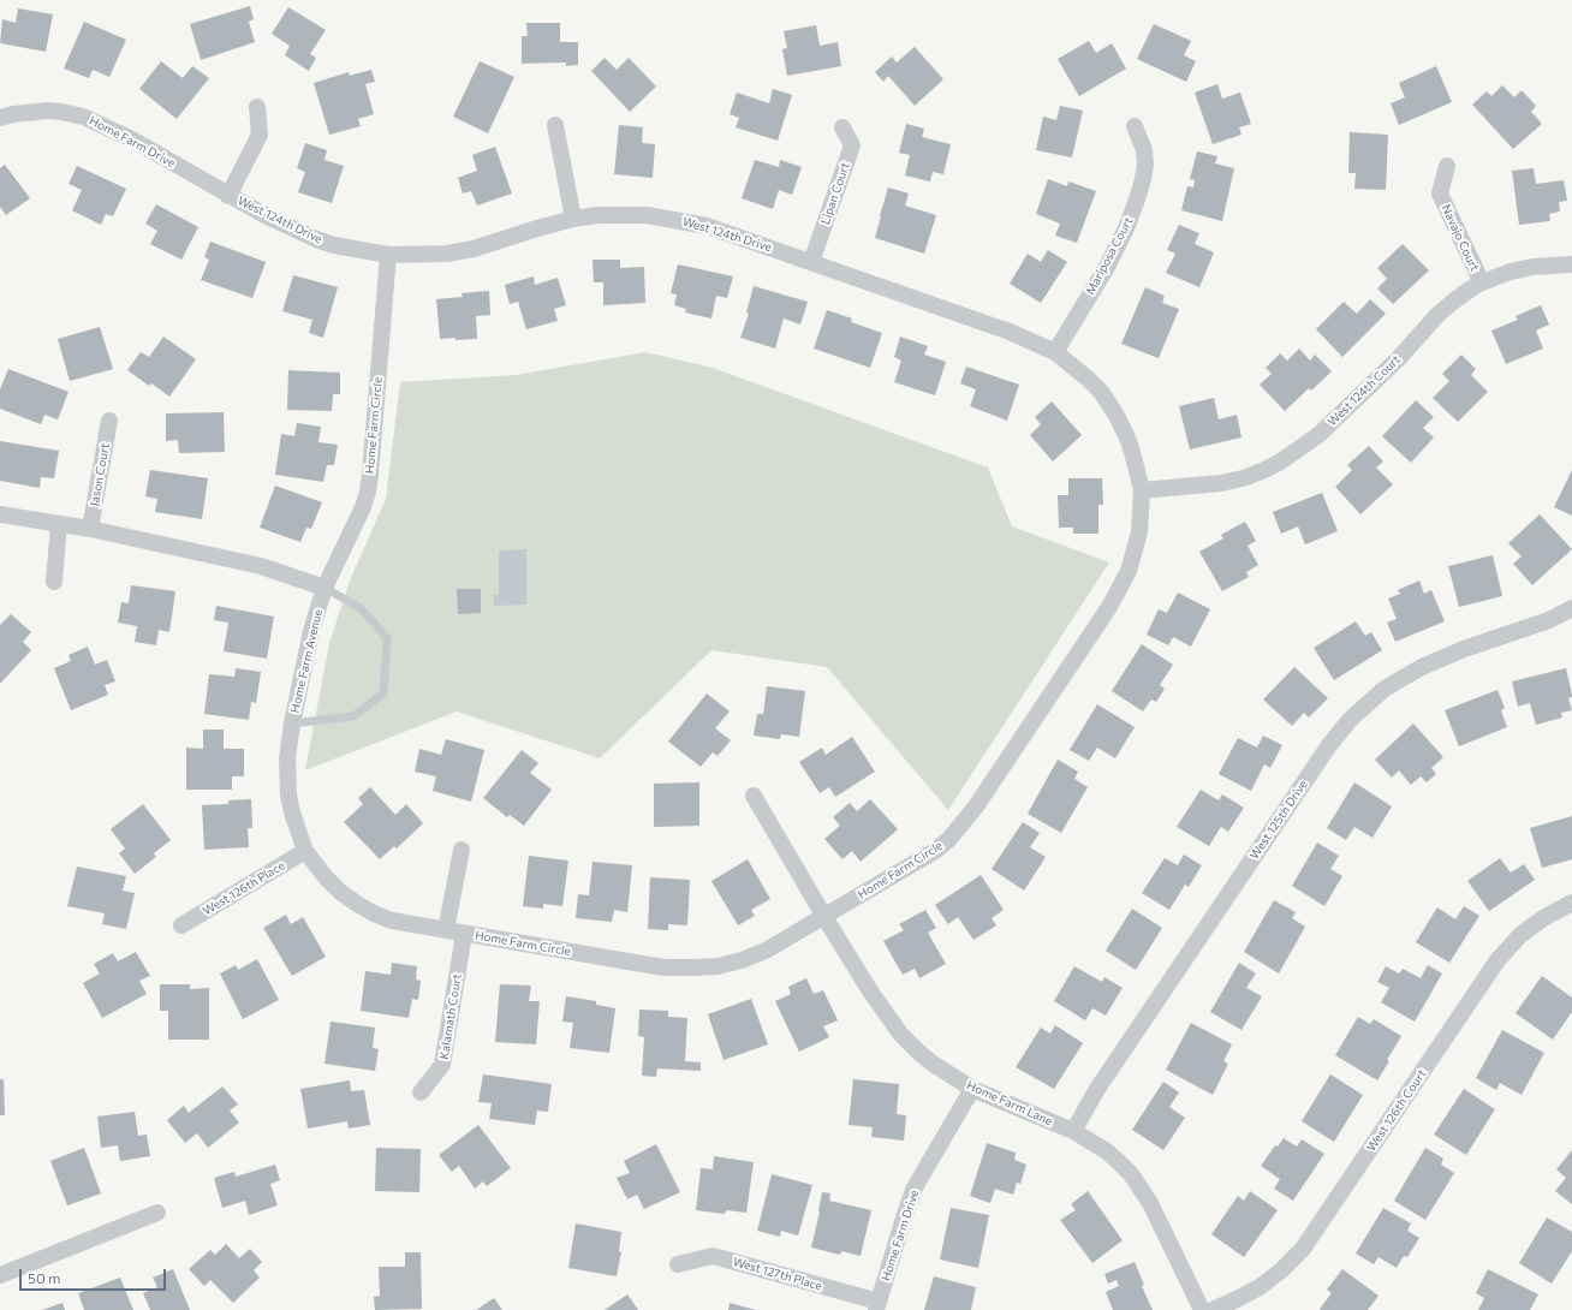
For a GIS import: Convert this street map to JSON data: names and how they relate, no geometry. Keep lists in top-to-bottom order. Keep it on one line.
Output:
{"streets":{"street":["Home Farm Drive","Lipan Court","West 124th Drive","Navajo Court","Mariposa Court","West 124th Court","Home Farm Circle","Jason Court","Home Farm Avenue","West 125th Drive","West 126th Place","Kalamath Court","Home Farm Lane","West 126th Court","West 127th Place"]},"crossings":[["Home Farm Drive","West 124th Drive"],["Home Farm Drive","Home Farm Lane"],["Home Farm Drive","West 127th Place"],["Lipan Court","West 124th Drive"],["West 124th Drive","Mariposa Court"],["West 124th Drive","West 124th Court"],["West 124th Drive","Home Farm Circle"],["Navajo Court","West 124th Court"],["West 124th Court","Home Farm Circle"],["Home Farm Circle","Home Farm Avenue"],["Home Farm Circle","Kalamath Court"],["Home Farm Circle","Home Farm Lane"],["Home Farm Avenue","West 126th Place"],["Home Farm Avenue","Kalamath Court"],["West 125th Drive","Home Farm Lane"]],"scale_bar":"50 m"}
